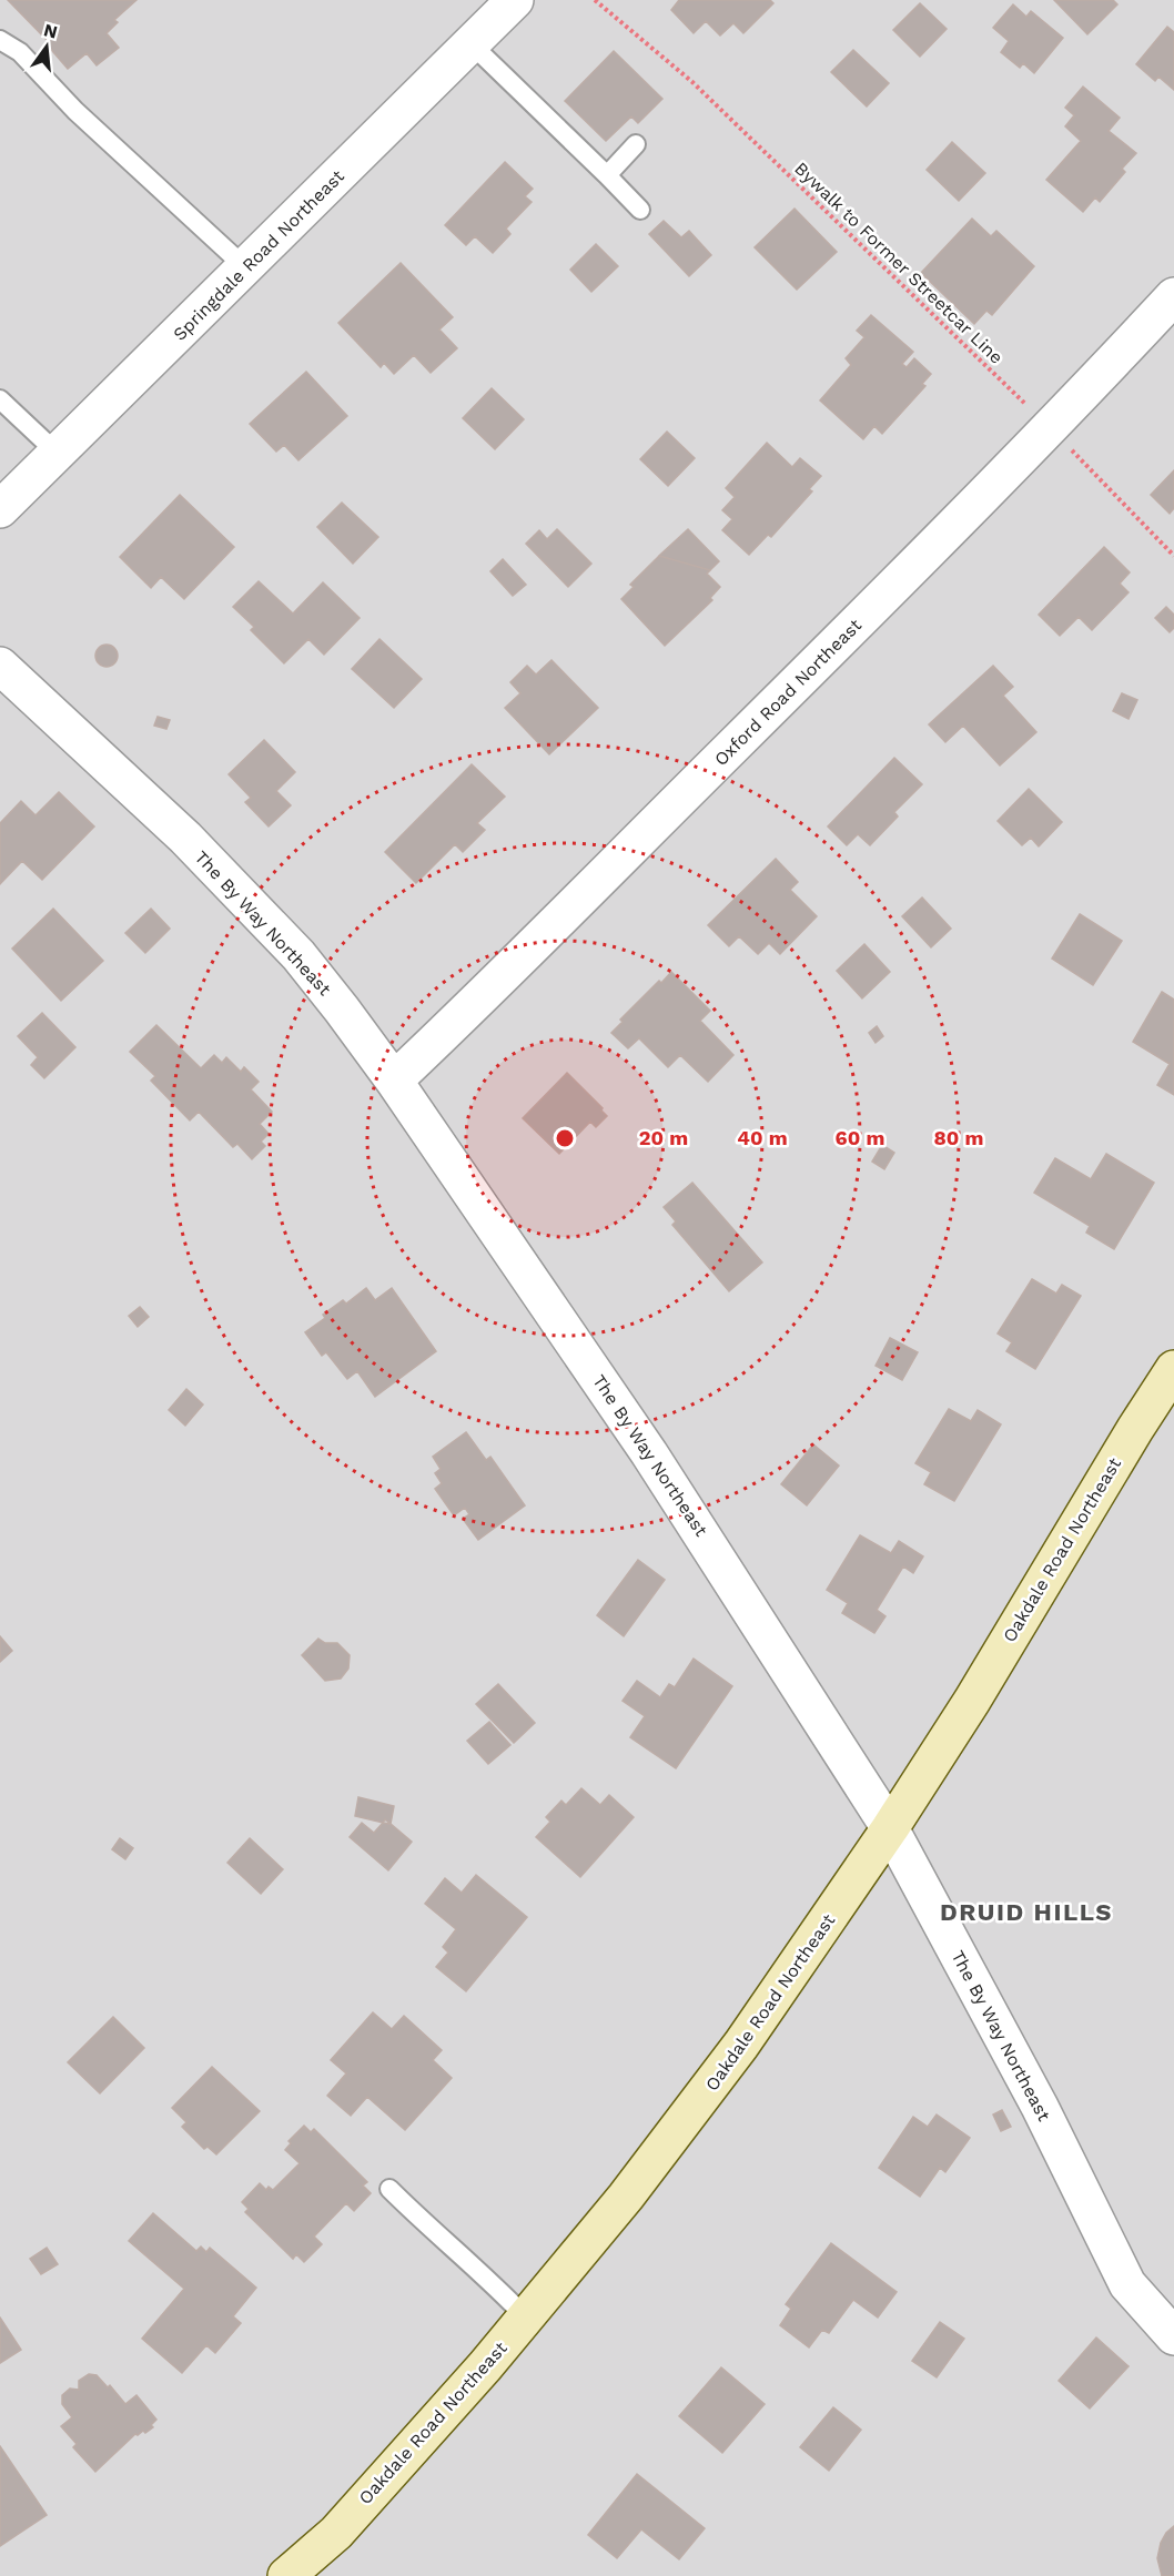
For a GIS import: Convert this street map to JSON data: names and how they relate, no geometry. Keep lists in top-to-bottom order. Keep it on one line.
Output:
{"streets":{"street":["Springdale Road Northeast","Oxford Road Northeast","The By Way Northeast","Oakdale Road Northeast"],"path":["Bywalk to Former Streetcar Line"]},"crossings":[["Bywalk to Former Streetcar Line","Oxford Road Northeast"],["Oxford Road Northeast","The By Way Northeast"],["The By Way Northeast","Oakdale Road Northeast"]],"districts":["DRUID HILLS"],"north":"top","rings":["20 m","40 m","60 m","80 m"]}
